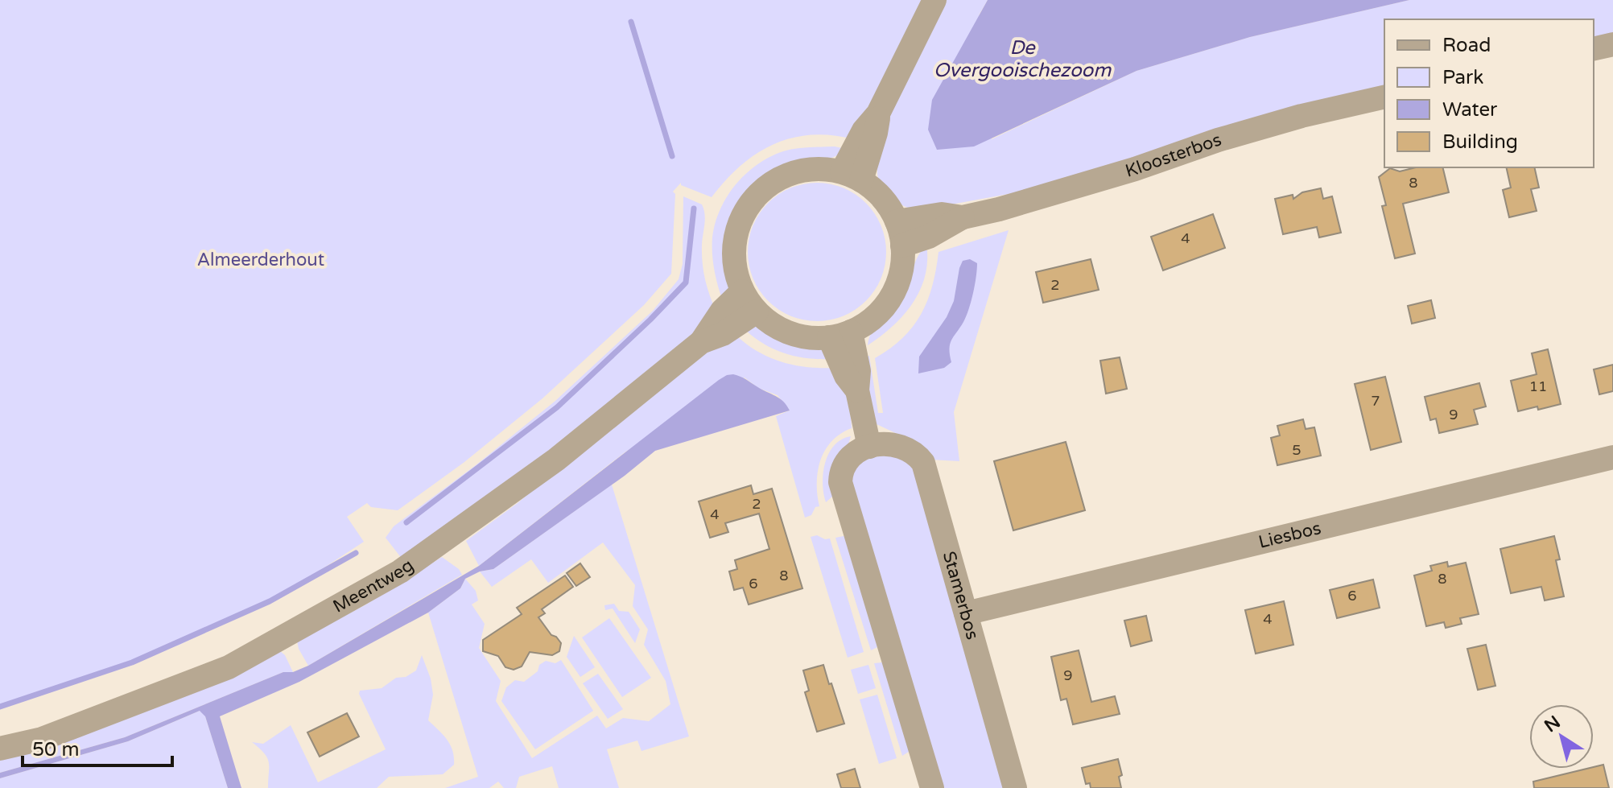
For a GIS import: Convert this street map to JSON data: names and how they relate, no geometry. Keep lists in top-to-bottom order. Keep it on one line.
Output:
{"streets":{"street":["Kloosterbos","Liesbos","Meentweg","Stamerbos"]},"crossings":[["Kloosterbos","Meentweg"],["Liesbos","Stamerbos"]],"water":["De Overgooischezoom"],"parks":["Almeerderhout"],"house_numbers":["8","4","2","11","7","9","5","2","4","8","8","6","6","4","9"],"legend":["Road","Park","Water","Building"],"scale_bar":"50 m","north":"top left"}
